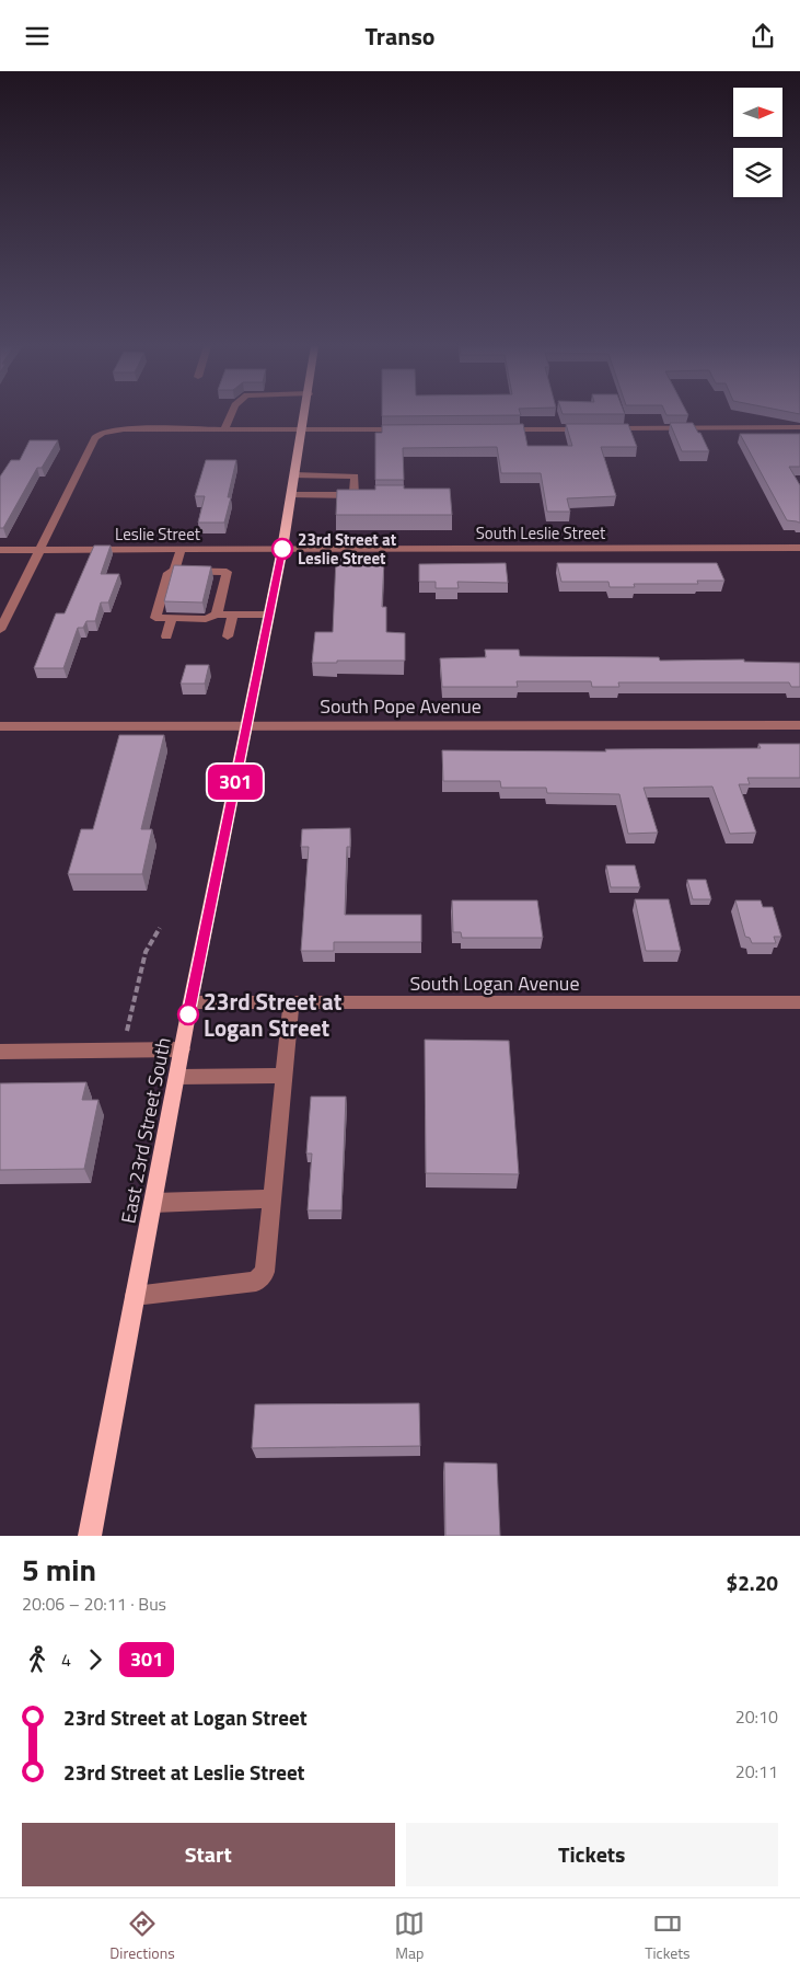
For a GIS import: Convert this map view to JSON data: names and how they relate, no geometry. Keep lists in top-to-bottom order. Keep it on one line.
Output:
{"streets":{"main road":["East 23rd Street South"],"street":["South Leslie Street","Leslie Street","South Pope Avenue","South Logan Avenue"]},"crossings":[["South Leslie Street","Leslie Street"],["South Leslie Street","East 23rd Street South"],["Leslie Street","East 23rd Street South"],["South Pope Avenue","East 23rd Street South"],["South Logan Avenue","East 23rd Street South"]],"places":["23rd Street at Leslie Street","23rd Street at Logan Street"],"lines":["bus line 301"],"north":"right","page":{"header":"Transo","on_map":"301","heading":["5 min","20:06 – 20:11 · Bus","$2.20"],"legs":["4","301"],"list":[{"name":"23rd Street at Logan Street","value":"20:10"},{"name":"23rd Street at Leslie Street","value":"20:11"}],"buttons":["Start","Tickets"],"tabs":["Directions","Map","Tickets"]}}
